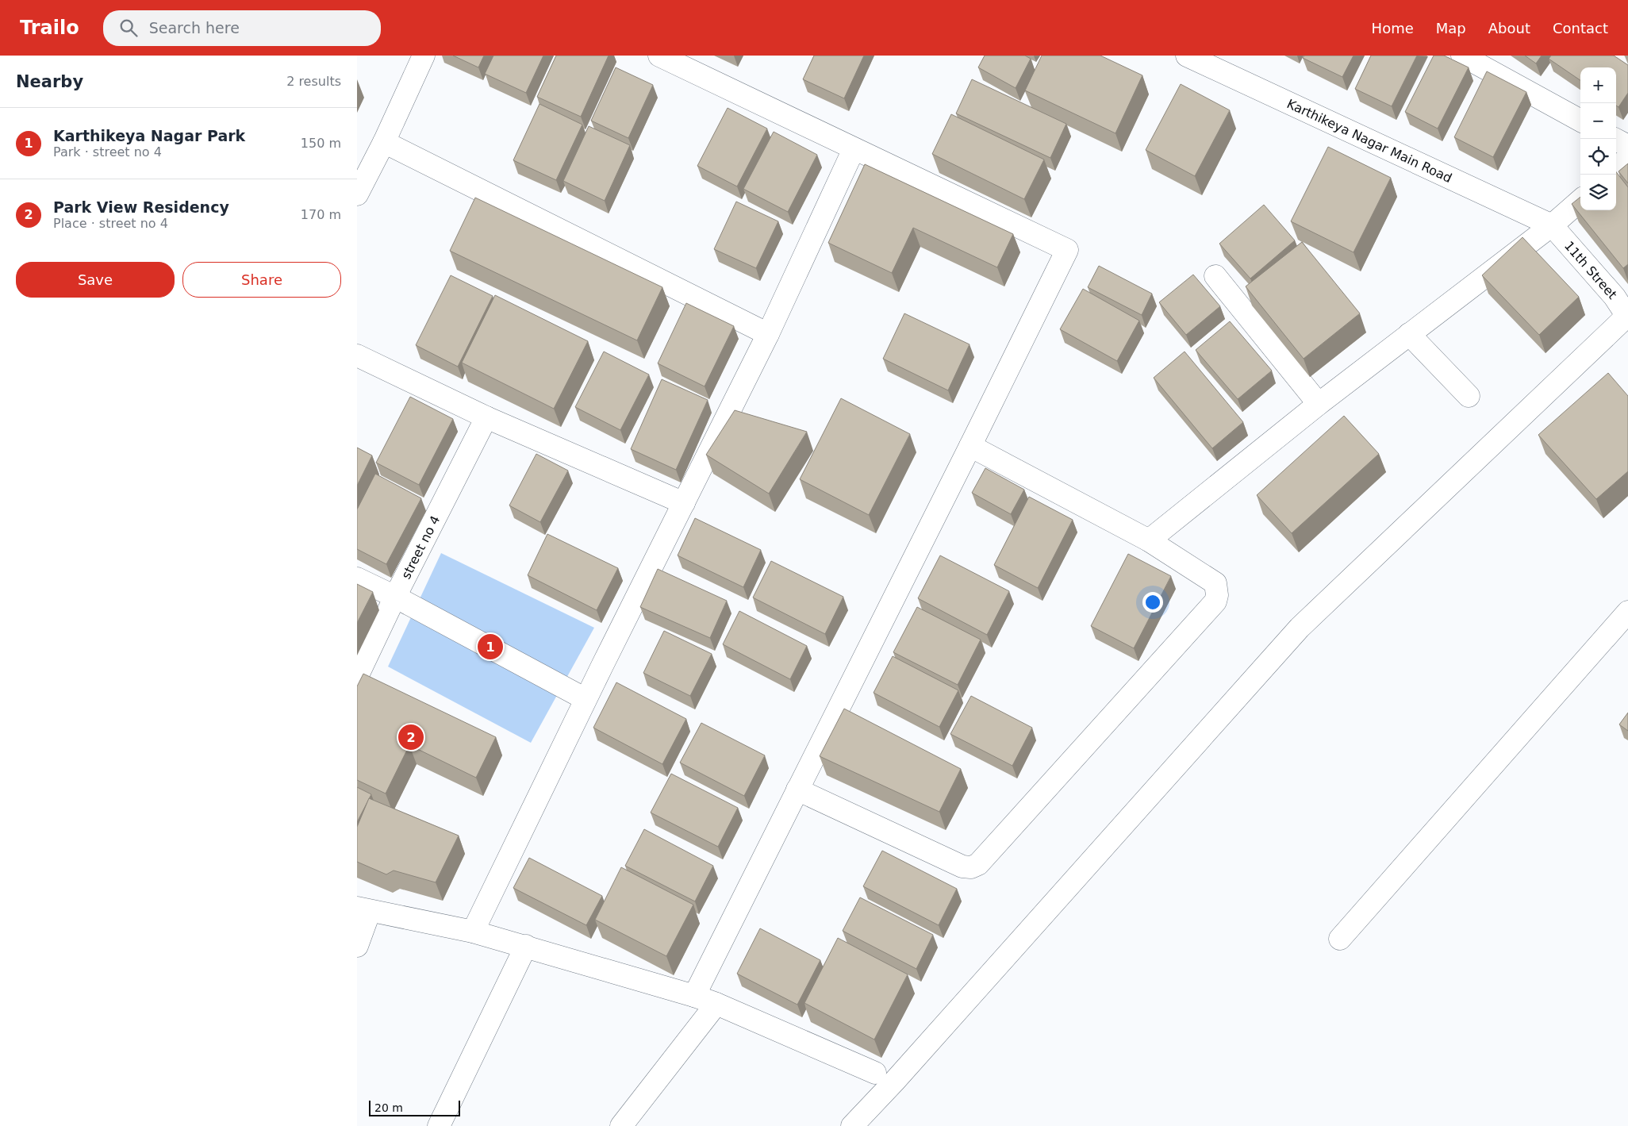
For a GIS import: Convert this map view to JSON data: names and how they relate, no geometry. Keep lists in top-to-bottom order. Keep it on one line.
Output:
{"streets":{"street":["Karthikeya Nagar Main Road","11th Street","street no 4"]},"crossings":[["Karthikeya Nagar Main Road","11th Street"]],"scale_bar":"20 m","page":{"header":"Trailo","search":"Search here","nav":["Home","Map","About","Contact"],"heading":["Nearby","2 results"],"map_buttons":["+","−"],"list":[{"mark":"1","name":"Karthikeya Nagar Park","note":"Park · street no 4","value":"150 m"},{"mark":"2","name":"Park View Residency","note":"Place · street no 4","value":"170 m"}],"buttons":["Save","Share"],"pins":["1","2"],"scale":"20 m"}}
